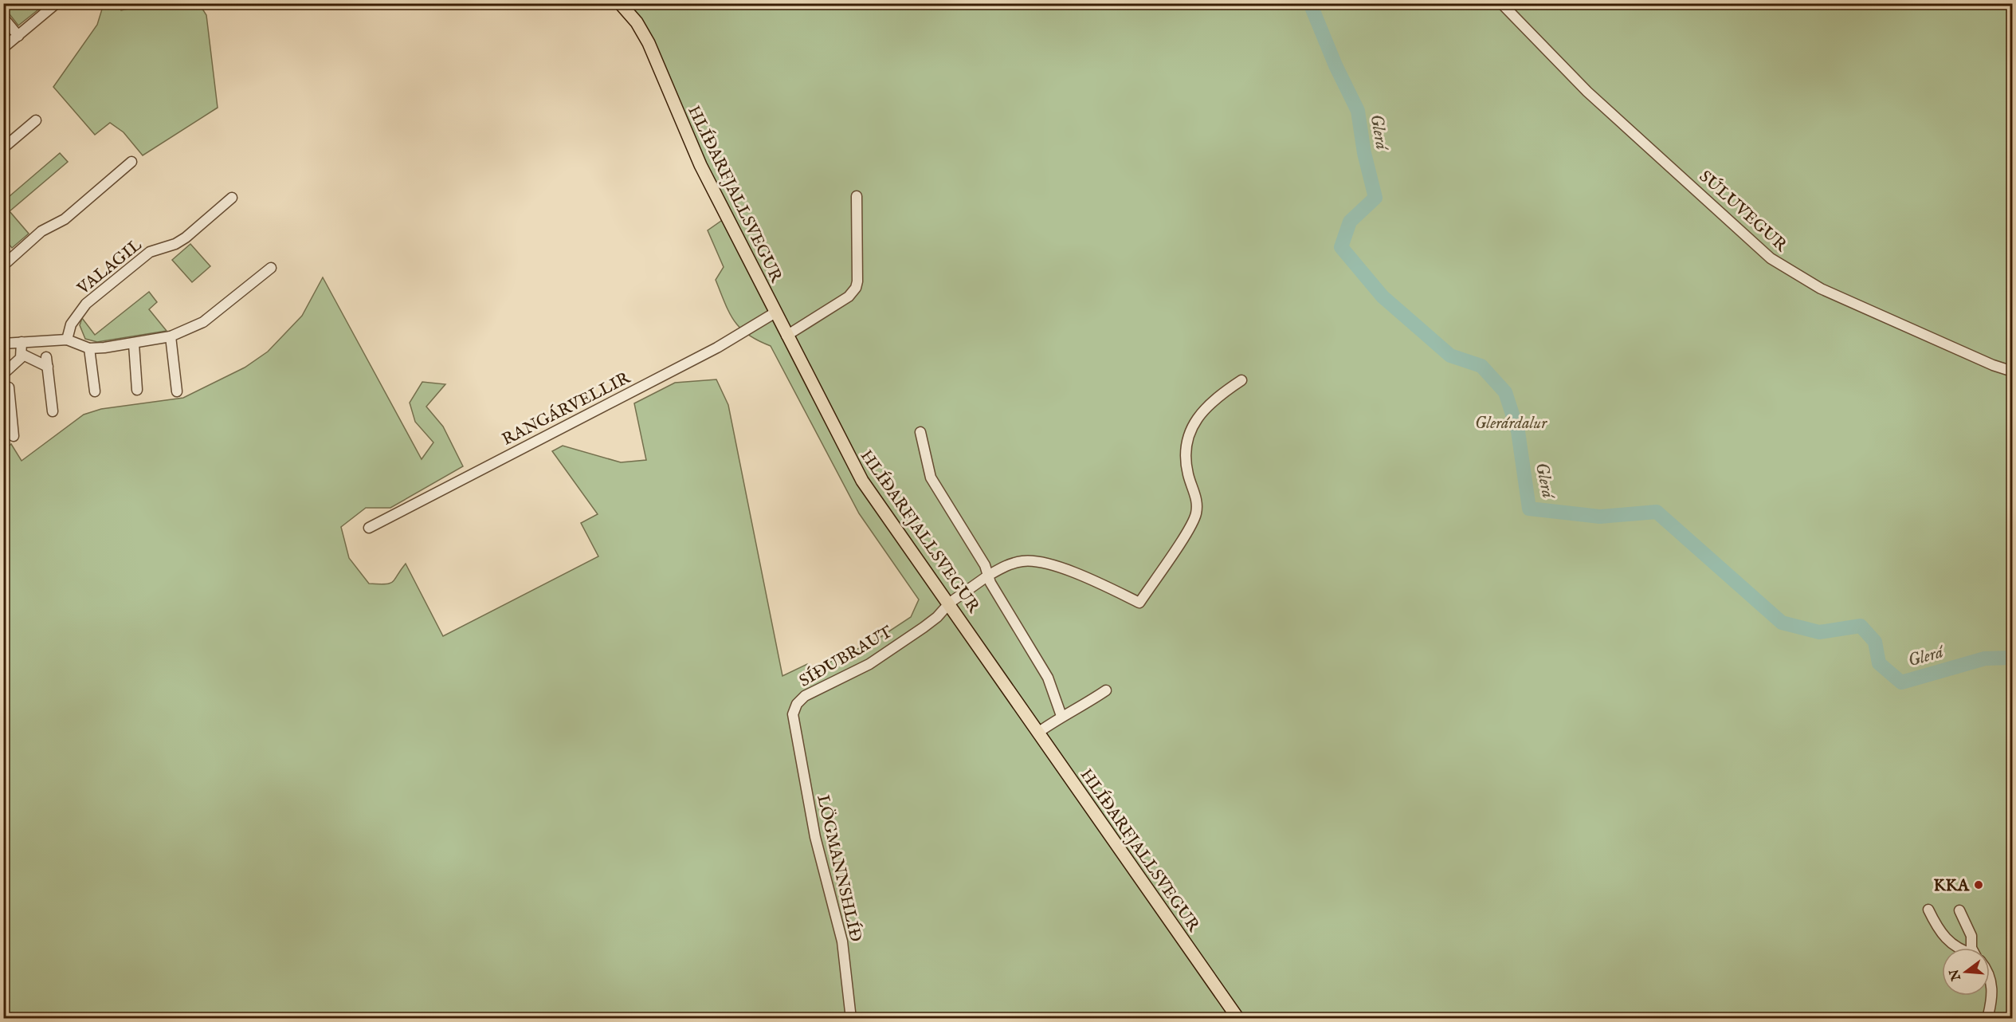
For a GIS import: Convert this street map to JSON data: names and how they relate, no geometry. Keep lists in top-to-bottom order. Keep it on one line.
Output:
{"streets":{"main road":["HLÍÐARFJALLSVEGUR"],"street":["SÚLUVEGUR","VALAGIL","RANGÁRVELLIR","SÍÐUBRAUT","LÖGMANNSHLÍÐ"]},"crossings":[["HLÍÐARFJALLSVEGUR","RANGÁRVELLIR"],["HLÍÐARFJALLSVEGUR","SÍÐUBRAUT"],["SÍÐUBRAUT","LÖGMANNSHLÍÐ"]],"water":["Glerá"],"parks":["Glerárdalur"],"places":["KKA"],"north":"left"}
